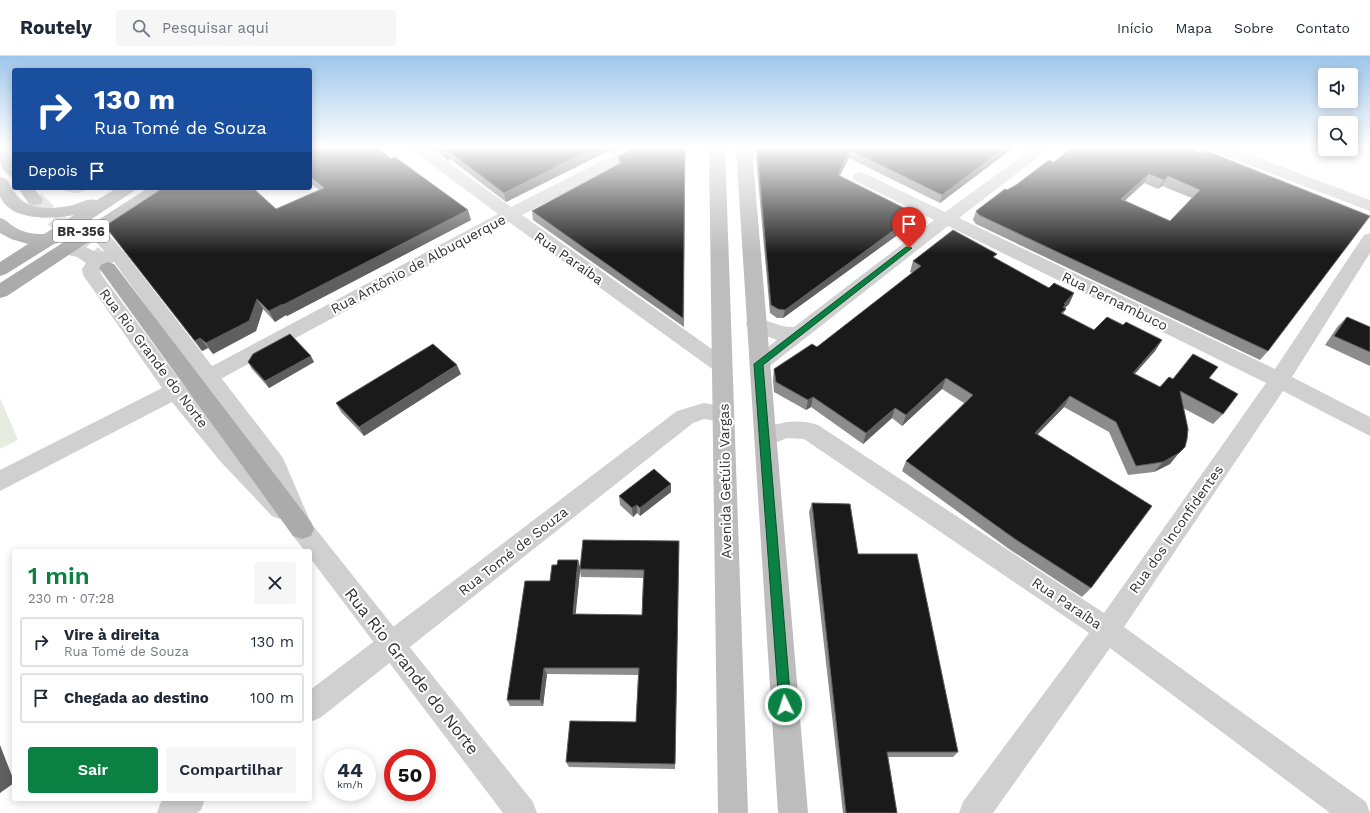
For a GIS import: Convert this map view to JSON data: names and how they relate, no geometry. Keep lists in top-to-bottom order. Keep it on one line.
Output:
{"streets":{"main road":["BR-356","Avenida Getúlio Vargas"],"street":["Rua Paraíba","Rua Antônio de Albuquerque","Rua Pernambuco","Rua Rio Grande do Norte","Rua dos Inconfidentes","Rua Tomé de Souza"]},"crossings":[["Rua Paraíba","Rua Antônio de Albuquerque"],["Rua Paraíba","Avenida Getúlio Vargas"],["Rua Paraíba","Rua dos Inconfidentes"],["Rua Antônio de Albuquerque","Rua Rio Grande do Norte"],["Rua Pernambuco","Rua dos Inconfidentes"],["Rua Rio Grande do Norte","Rua Tomé de Souza"],["Avenida Getúlio Vargas","Rua Tomé de Souza"]],"page":{"header":"Routely","search":"Pesquisar aqui","nav":["Início","Mapa","Sobre","Contato"],"turn":["130 m","Rua Tomé de Souza"],"then":"Depois","heading":["1 min","230 m · 07:28"],"list":[{"name":"Vire à direita","note":"Rua Tomé de Souza","value":"130 m"},{"name":"Chegada ao destino","value":"100 m"}],"buttons":["Sair","Compartilhar"],"speed":"44 km/h","limit":"50"}}
